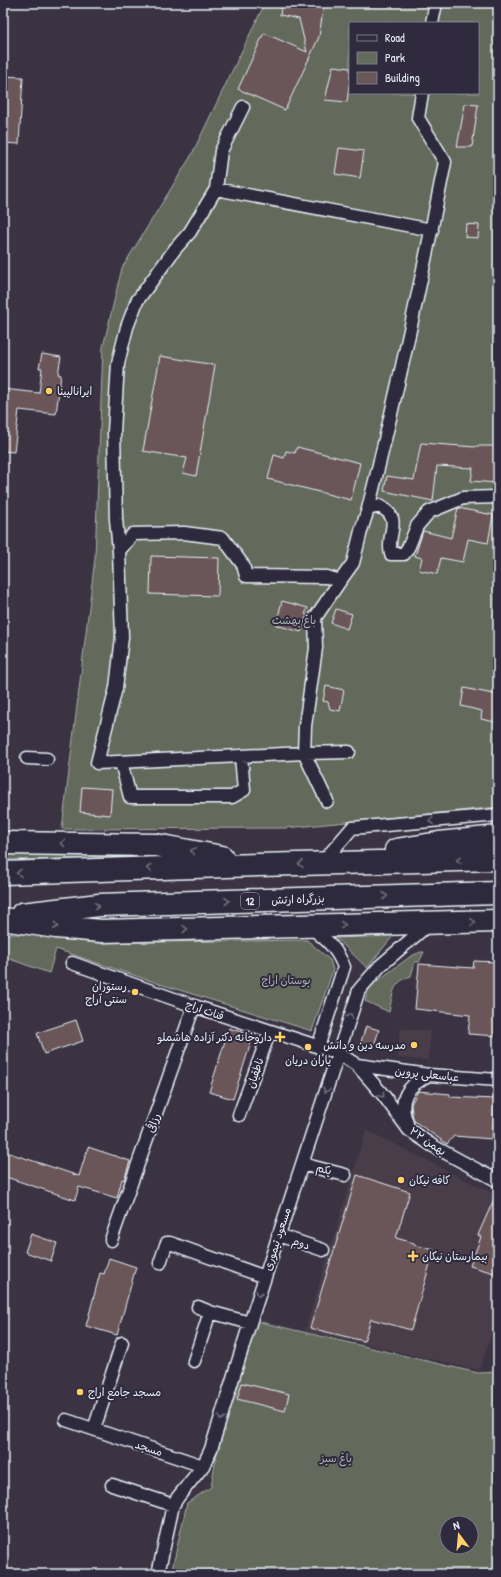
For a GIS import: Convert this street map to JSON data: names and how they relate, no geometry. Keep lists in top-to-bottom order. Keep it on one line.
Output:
{"streets":{"highway":["بزرگراه ارتش","12"],"street":["قنات اراج","ناطقیان","عباسعلی پروین","رزاقی","۲۲ بهمن","یکم","مسعود تیموری","دوم","مسجد"]},"crossings":[["قنات اراج","ناطقیان"],["قنات اراج","عباسعلی پروین"],["قنات اراج","رزاقی"],["قنات اراج","۲۲ بهمن"],["قنات اراج","مسعود تیموری"],["عباسعلی پروین","۲۲ بهمن"],["یکم","مسعود تیموری"],["مسعود تیموری","دوم"],["مسعود تیموری","مسجد"]],"one_way":["۲۲ بهمن"],"parks":["باغ بهشت","بوستان اراج","باغ سبز"],"places":{"other":["ایرانالپینا","رستوران سنتی آراج","مدرسه دین و دانش","یاران دریان","کافه نیکان","مسجد جامع اراج"],"health":["داروخانه دکتر آزاده هاشملو","بیمارستان نیکان"]},"legend":["Road","Park","Building"],"north":"top"}
